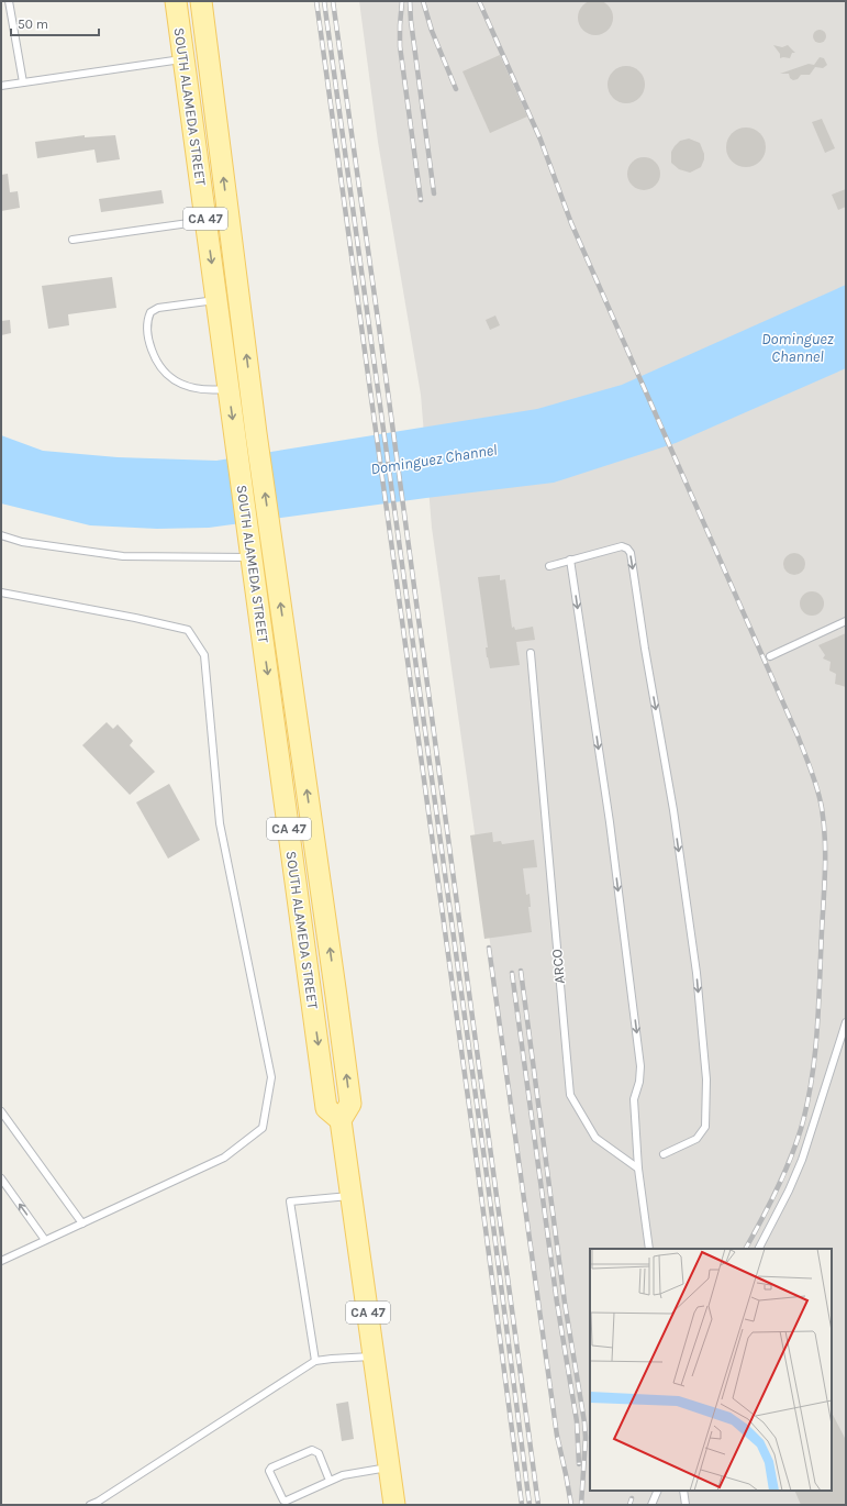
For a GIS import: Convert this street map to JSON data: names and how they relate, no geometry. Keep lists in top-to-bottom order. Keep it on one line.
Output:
{"streets":{"main road":["SOUTH ALAMEDA STREET","CA 47"],"lane":["ARCO"]},"crossings":[["SOUTH ALAMEDA STREET","CA 47"]],"water":["Dominguez Channel"],"scale_bar":"50 m"}
